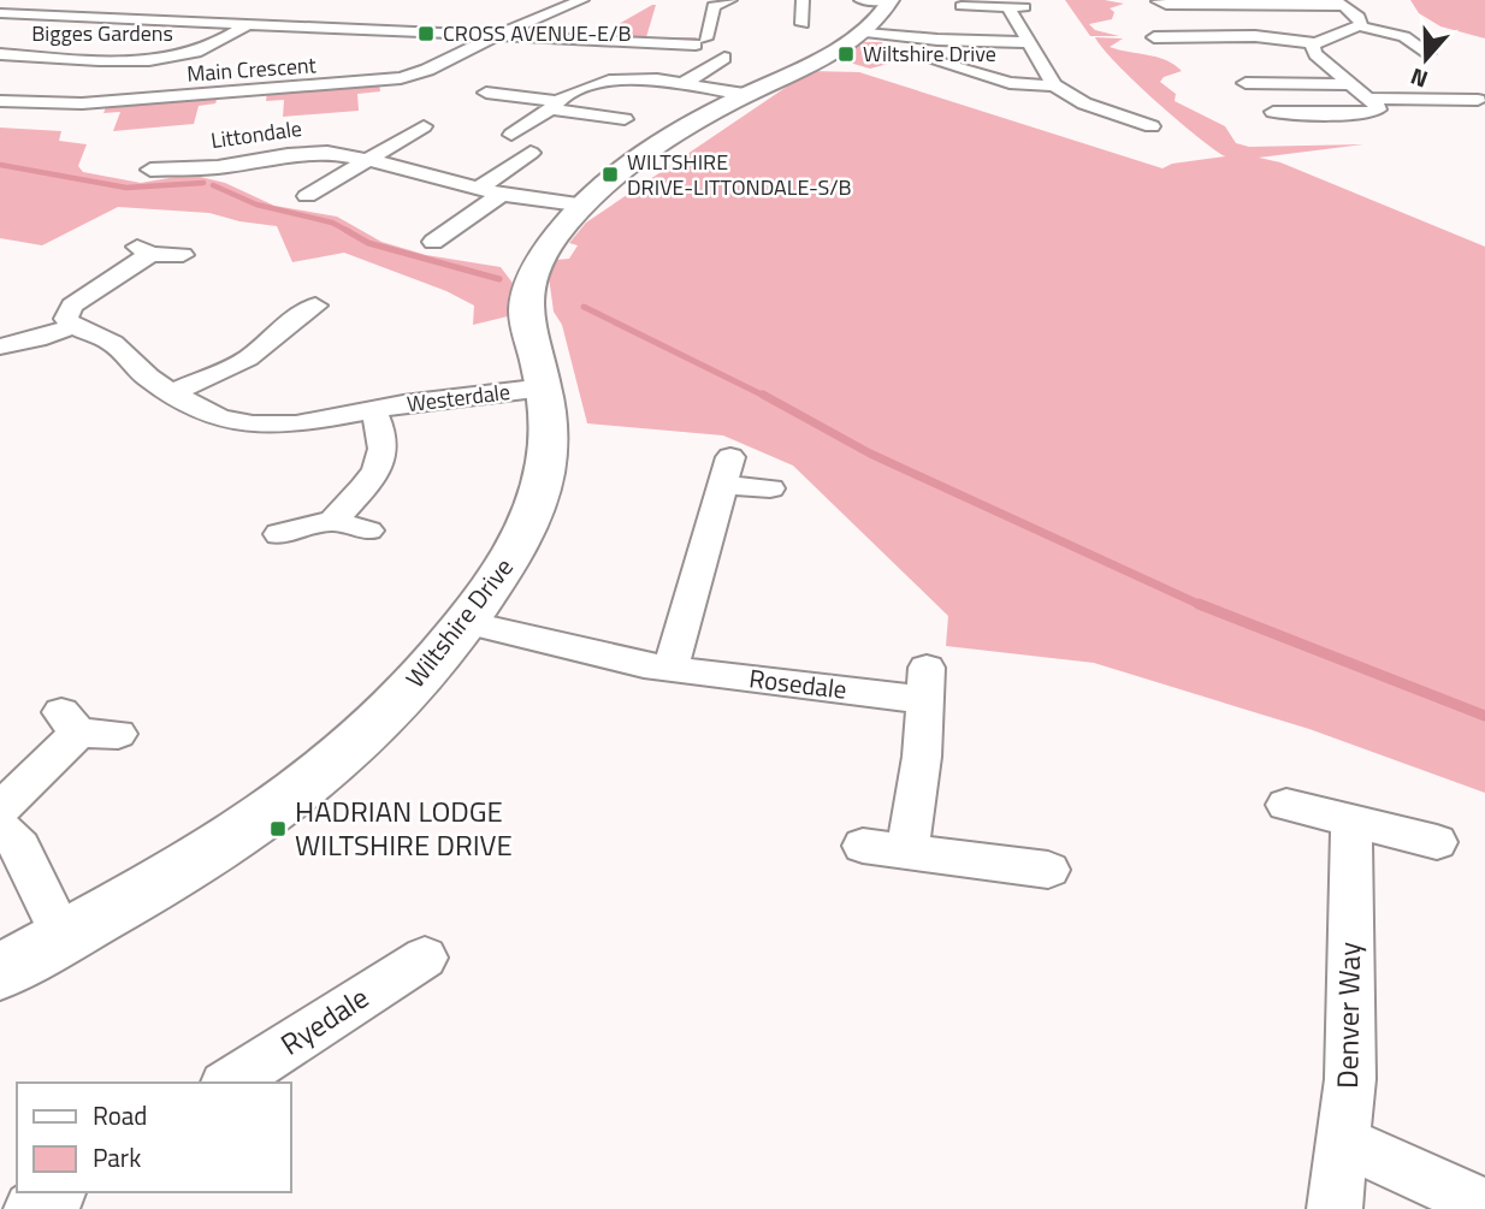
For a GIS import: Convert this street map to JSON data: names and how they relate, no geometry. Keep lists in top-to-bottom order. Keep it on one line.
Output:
{"streets":{"street":["Bigges Gardens","Main Crescent","Littondale","Westerdale","Wiltshire Drive","Rosedale","Denver Way","Ryedale"]},"crossings":[["Littondale","Wiltshire Drive"],["Westerdale","Wiltshire Drive"],["Wiltshire Drive","Rosedale"]],"places":{"transit":["CROSS AVENUE-E/B","Wiltshire Drive","WILTSHIRE DRIVE-LITTONDALE-S/B","HADRIAN LODGE WILTSHIRE DRIVE"]},"legend":["Road","Park"],"north":"bottom"}
